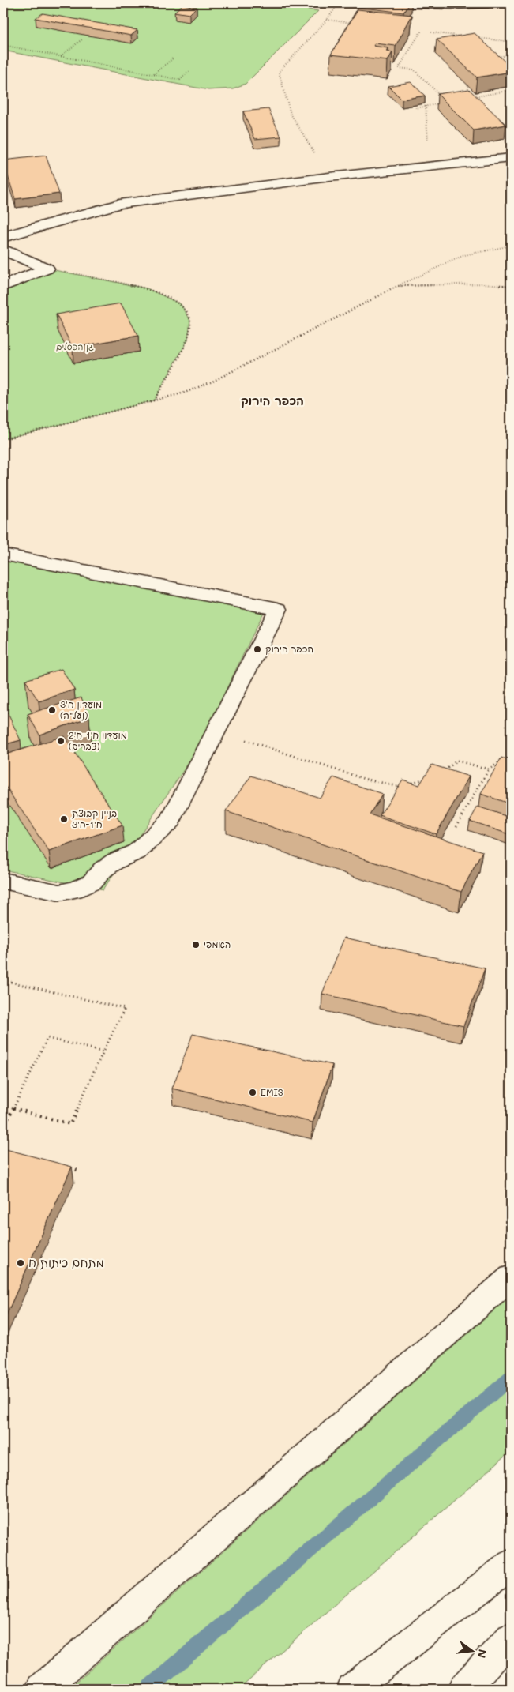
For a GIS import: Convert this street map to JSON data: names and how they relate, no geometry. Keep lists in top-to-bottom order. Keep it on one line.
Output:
{"districts":["הכפר הירוק"],"parks":["גן הפסלים"],"places":["הכפר הירוק","מועדון ח'3 (נעל\"ה)","מועדון ח'1-ח'2 (צברים)","בניין קבוצת ח'1-ח'3","האמפי","EMIS","מתחם כיתות ח"],"north":"right"}
